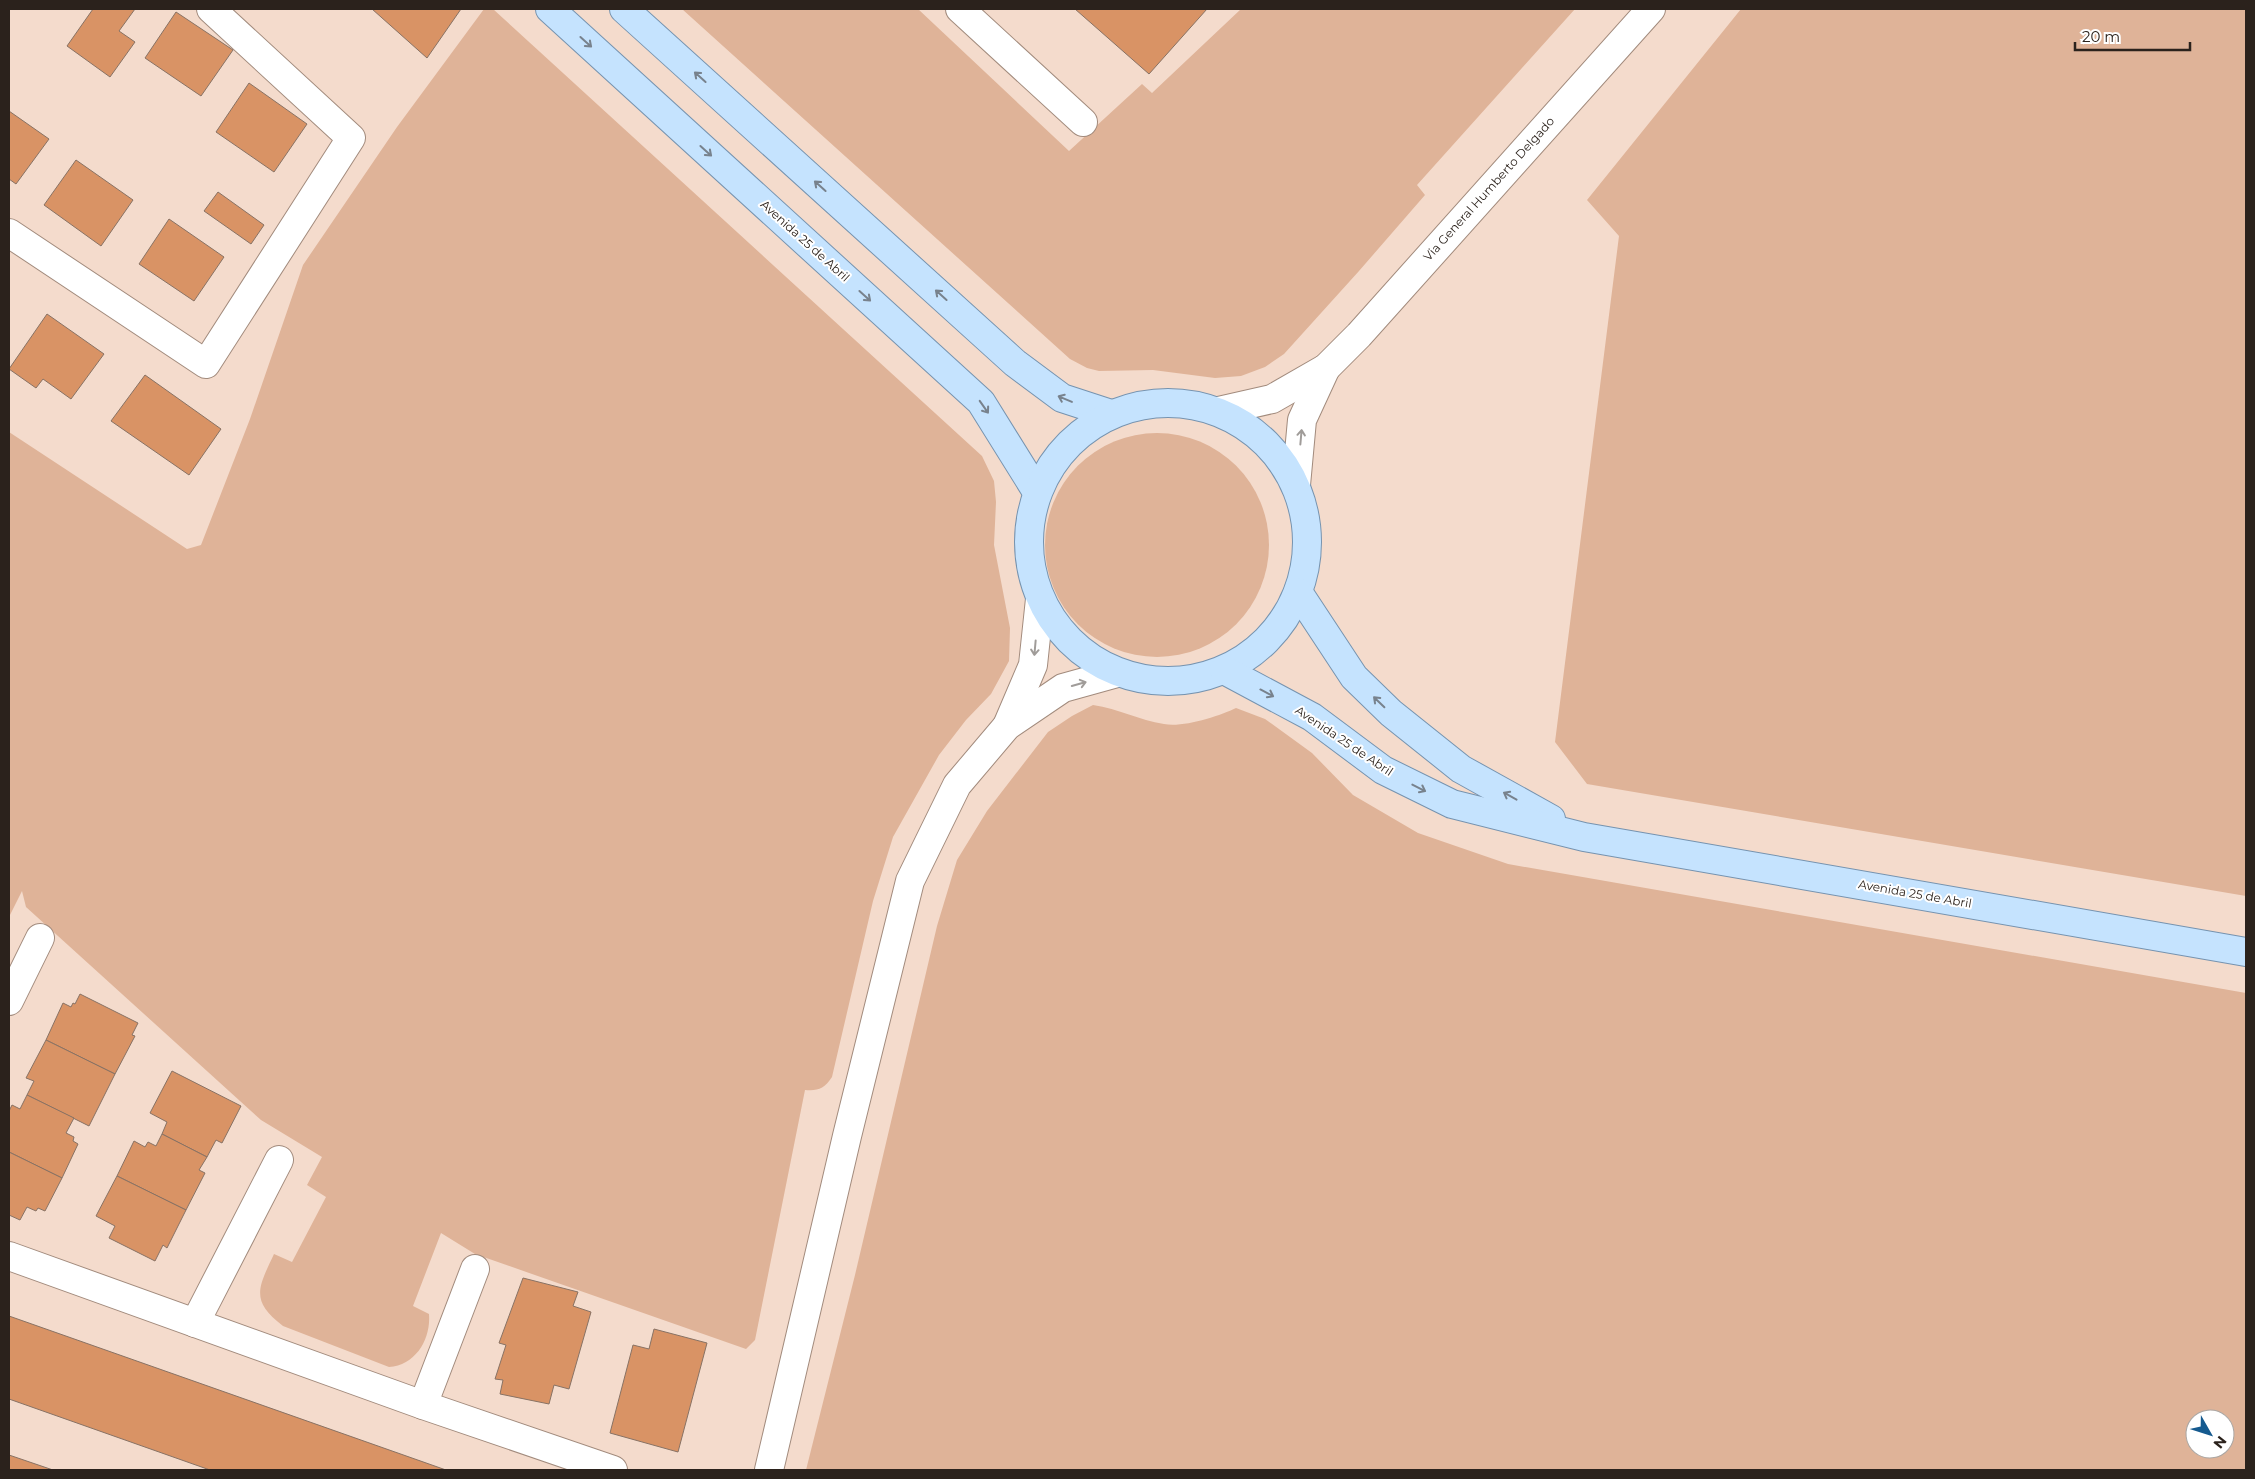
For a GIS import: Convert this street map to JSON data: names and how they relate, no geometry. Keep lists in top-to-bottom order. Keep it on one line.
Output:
{"streets":{"main road":["Avenida 25 de Abril"],"street":["Via General Humberto Delgado"]},"scale_bar":"20 m","north":"bottom right"}
